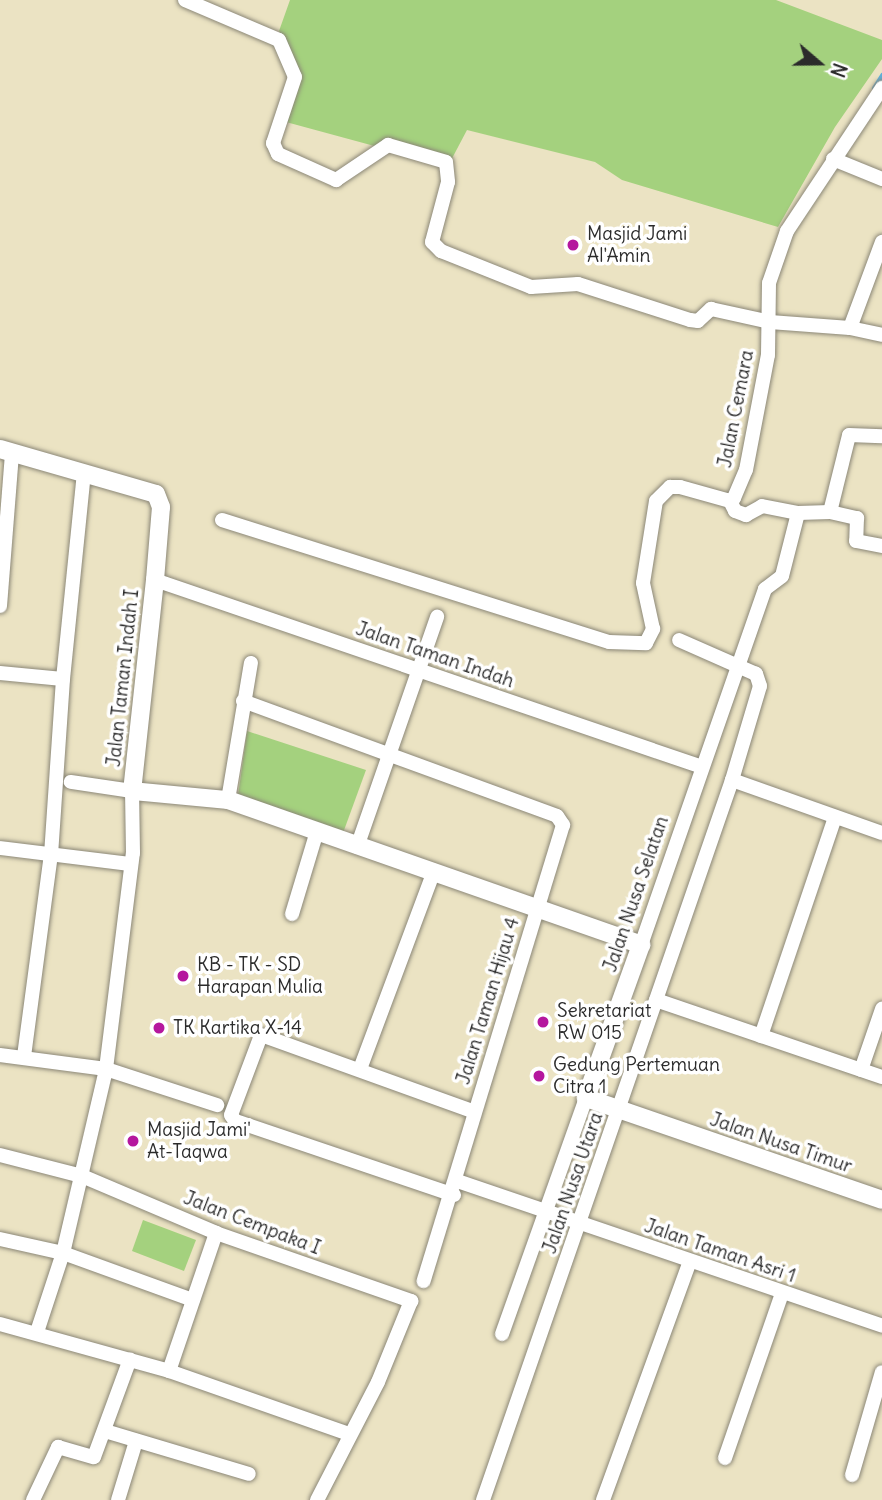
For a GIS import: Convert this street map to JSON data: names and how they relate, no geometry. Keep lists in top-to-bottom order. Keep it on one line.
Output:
{"streets":{"street":["Jalan Cemara","Jalan Taman Indah","Jalan Taman Indah I","Jalan Nusa Selatan","Jalan Taman Hijau 4","Jalan Nusa Timur","Jalan Nusa Utara","Jalan Cempaka I","Jalan Taman Asri 1"]},"crossings":[["Jalan Taman Indah","Jalan Taman Indah I"],["Jalan Taman Indah","Jalan Nusa Selatan"],["Jalan Taman Indah I","Jalan Nusa Selatan"],["Jalan Taman Indah I","Jalan Taman Hijau 4"],["Jalan Nusa Selatan","Jalan Nusa Timur"],["Jalan Nusa Selatan","Jalan Nusa Utara"],["Jalan Nusa Selatan","Jalan Taman Asri 1"],["Jalan Taman Hijau 4","Jalan Taman Asri 1"],["Jalan Nusa Timur","Jalan Nusa Utara"],["Jalan Nusa Utara","Jalan Taman Asri 1"]],"places":["Masjid Jami Al'Amin","KB - TK - SD Harapan Mulia","Sekretariat RW 015","TK Kartika X-14","Gedung Pertemuan Citra 1","Masjid Jami' At-Taqwa"],"north":"right"}
